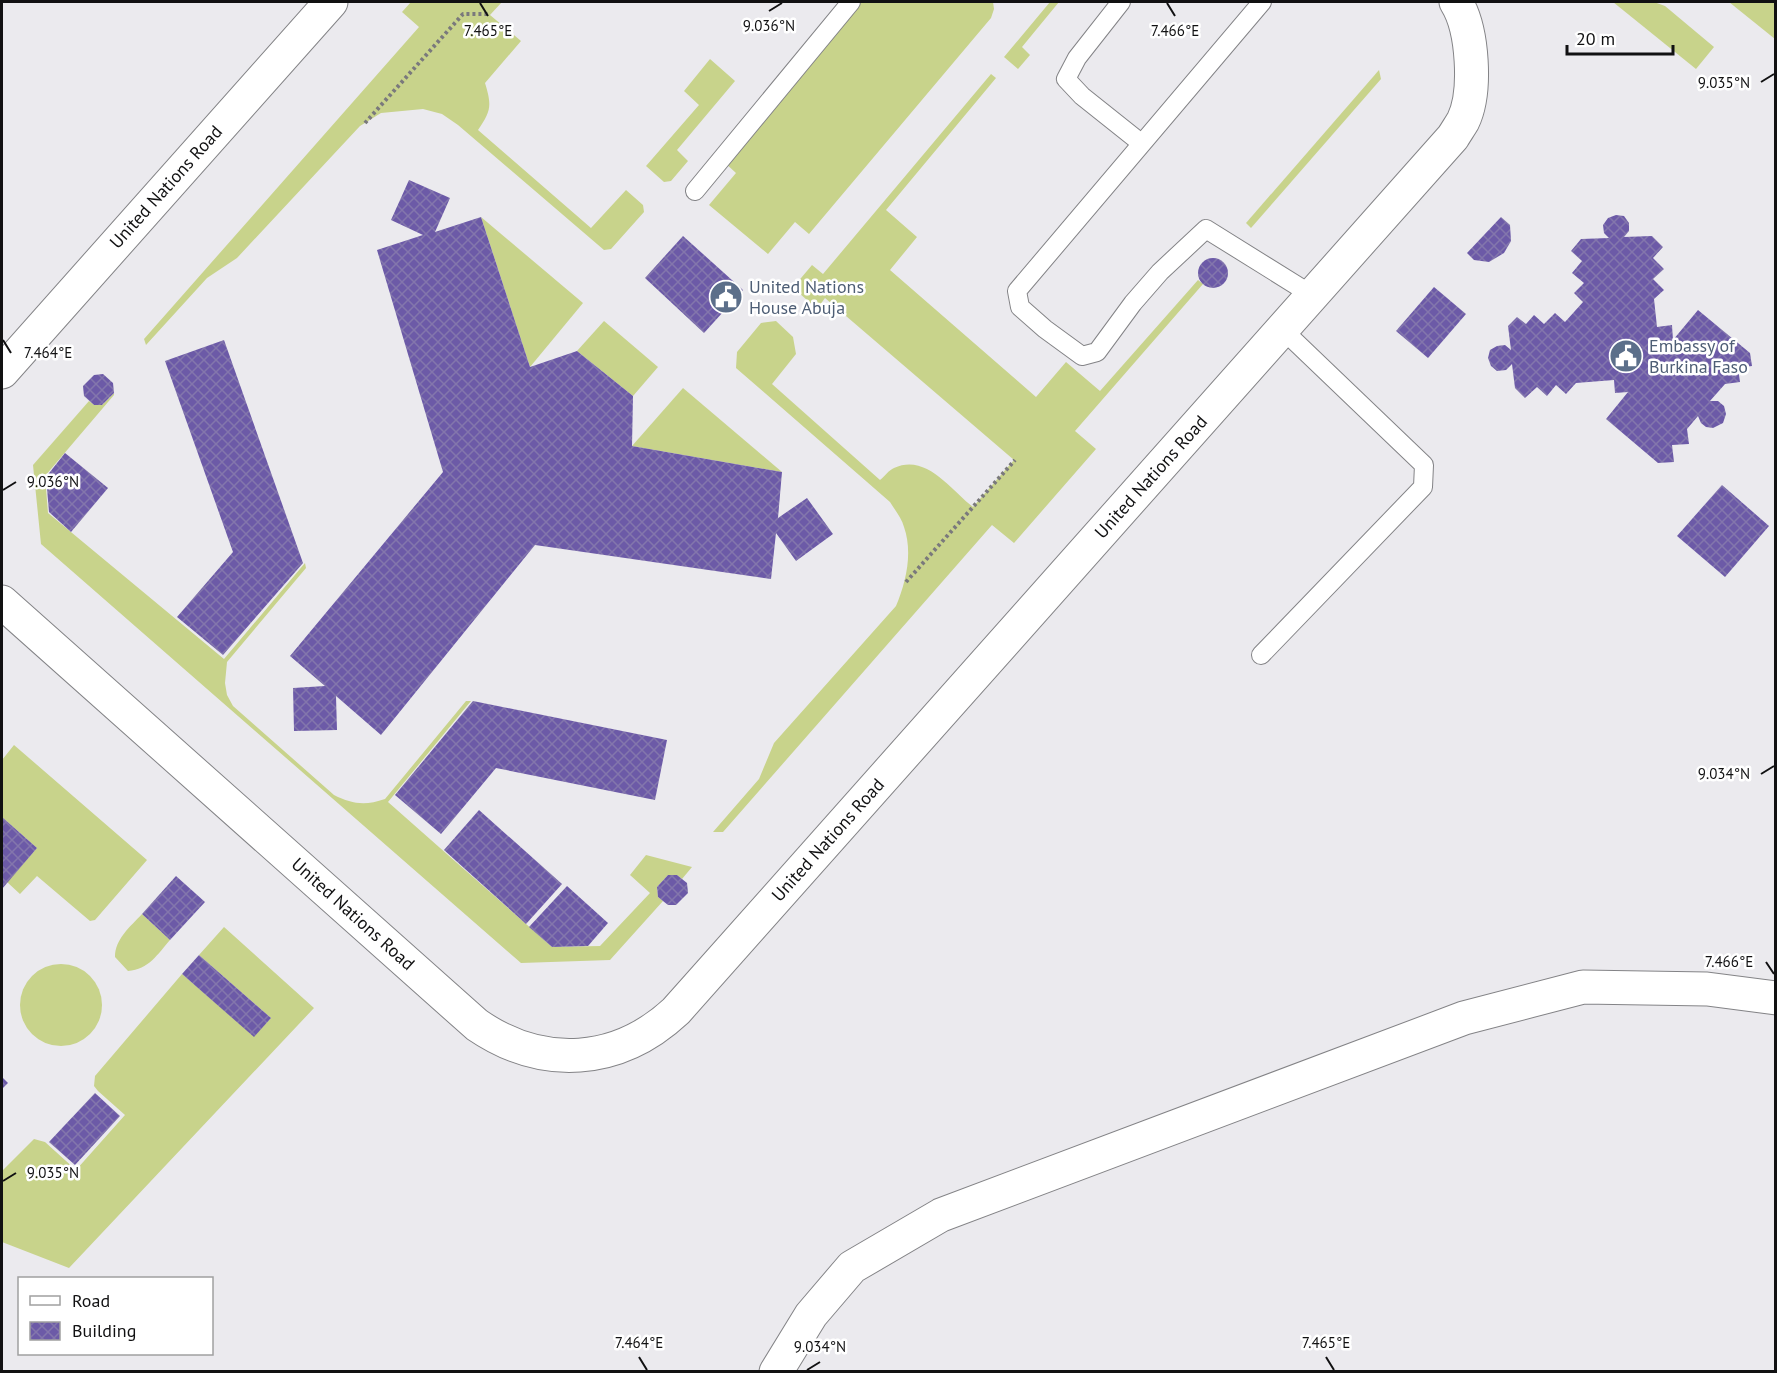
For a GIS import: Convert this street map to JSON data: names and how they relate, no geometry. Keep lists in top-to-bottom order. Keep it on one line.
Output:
{"streets":{"main road":["United Nations Road"]},"places":{"public building":["United Nations House Abuja","Embassy of Burkina Faso"]},"legend":["Road","Building"],"scale_bar":"20 m","coordinates":["9.036°N","7.466°E","7.465°E","9.035°N","7.464°E","9.034°N"]}
